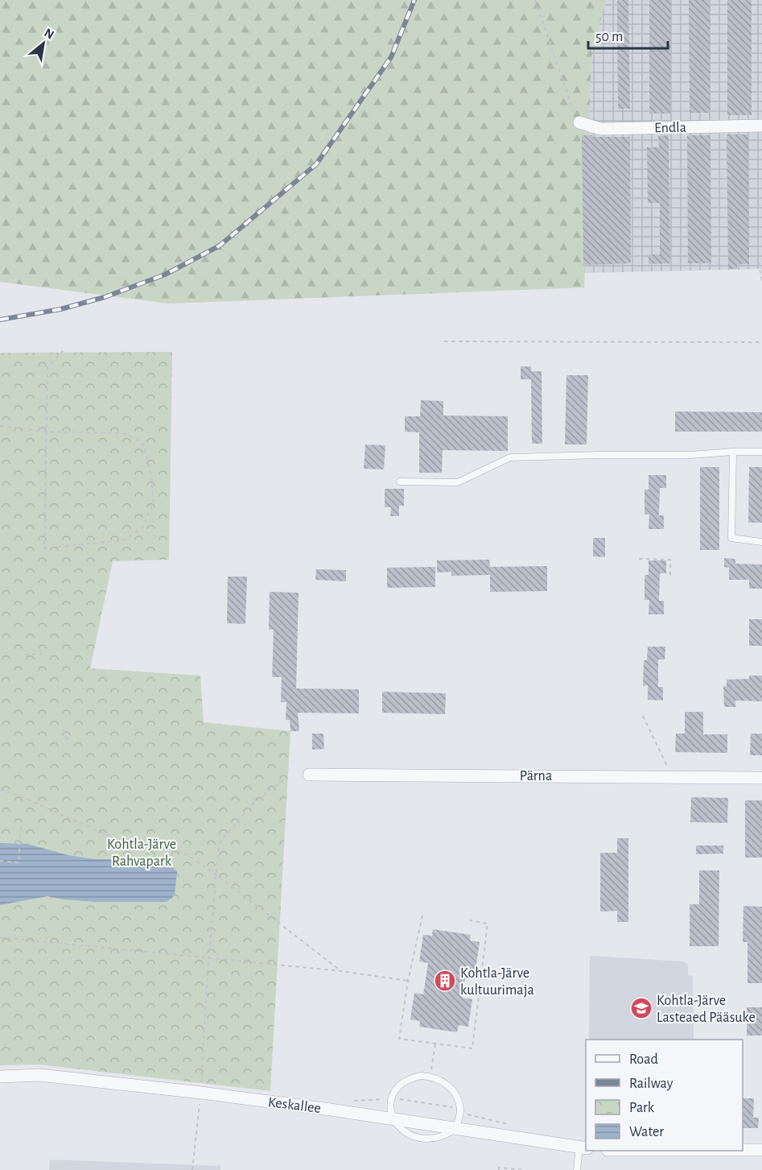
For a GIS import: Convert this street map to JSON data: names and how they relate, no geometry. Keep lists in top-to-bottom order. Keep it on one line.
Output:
{"streets":{"street":["Endla","Pärna","Keskallee"]},"parks":["Kohtla-Järve Rahvapark"],"places":{"building":["Kohtla-Järve kultuurimaja"],"school or university":["Kohtla-Järve Lasteaed Pääsuke"]},"legend":["Road","Railway","Park","Water"],"scale_bar":"50 m","north":"top right"}
